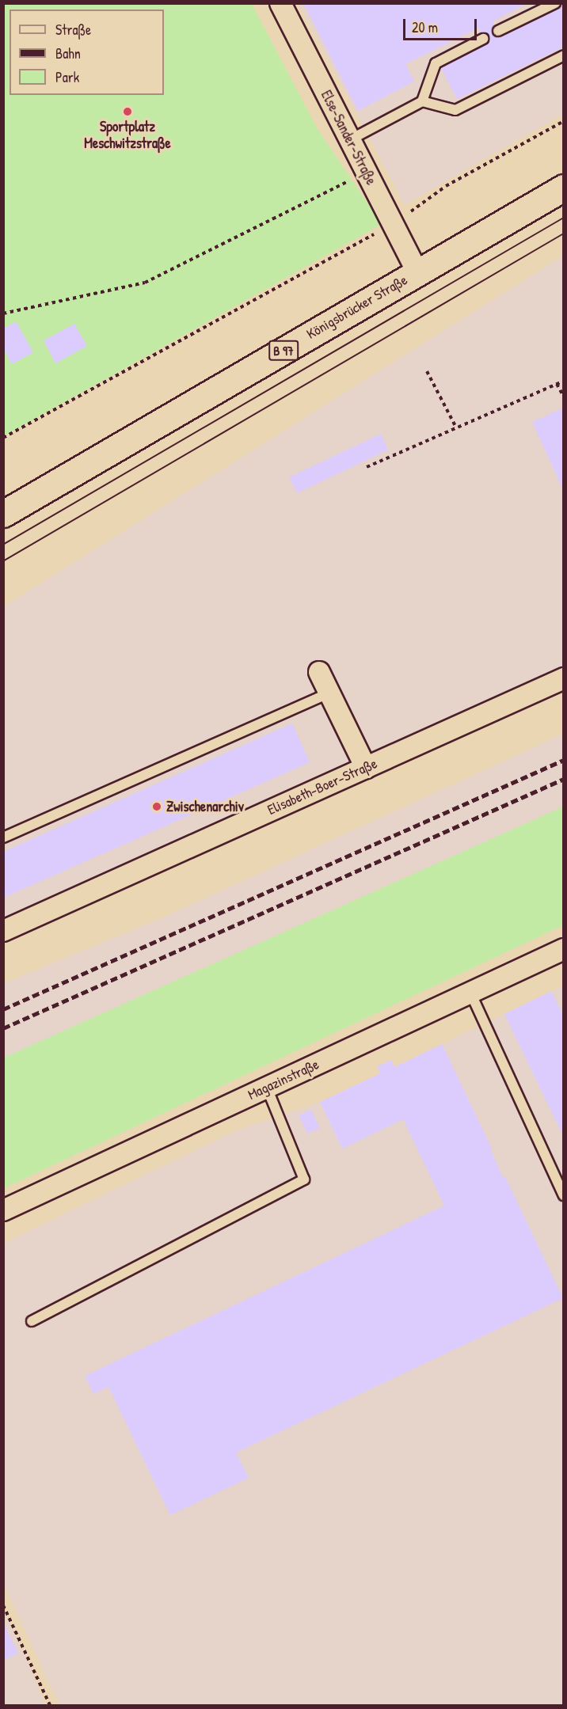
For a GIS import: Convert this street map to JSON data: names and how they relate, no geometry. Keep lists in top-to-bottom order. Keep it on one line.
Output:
{"streets":{"main road":["Königsbrücker Straße","B 97"],"street":["Else-Sander-Straße","Elisabeth-Boer-Straße","Magazinstraße"]},"crossings":[["Else-Sander-Straße","Königsbrücker Straße"]],"places":["Sportplatz Meschwitzstraße","Zwischenarchiv"],"legend":["Straße","Bahn","Park"],"scale_bar":"20 m"}
